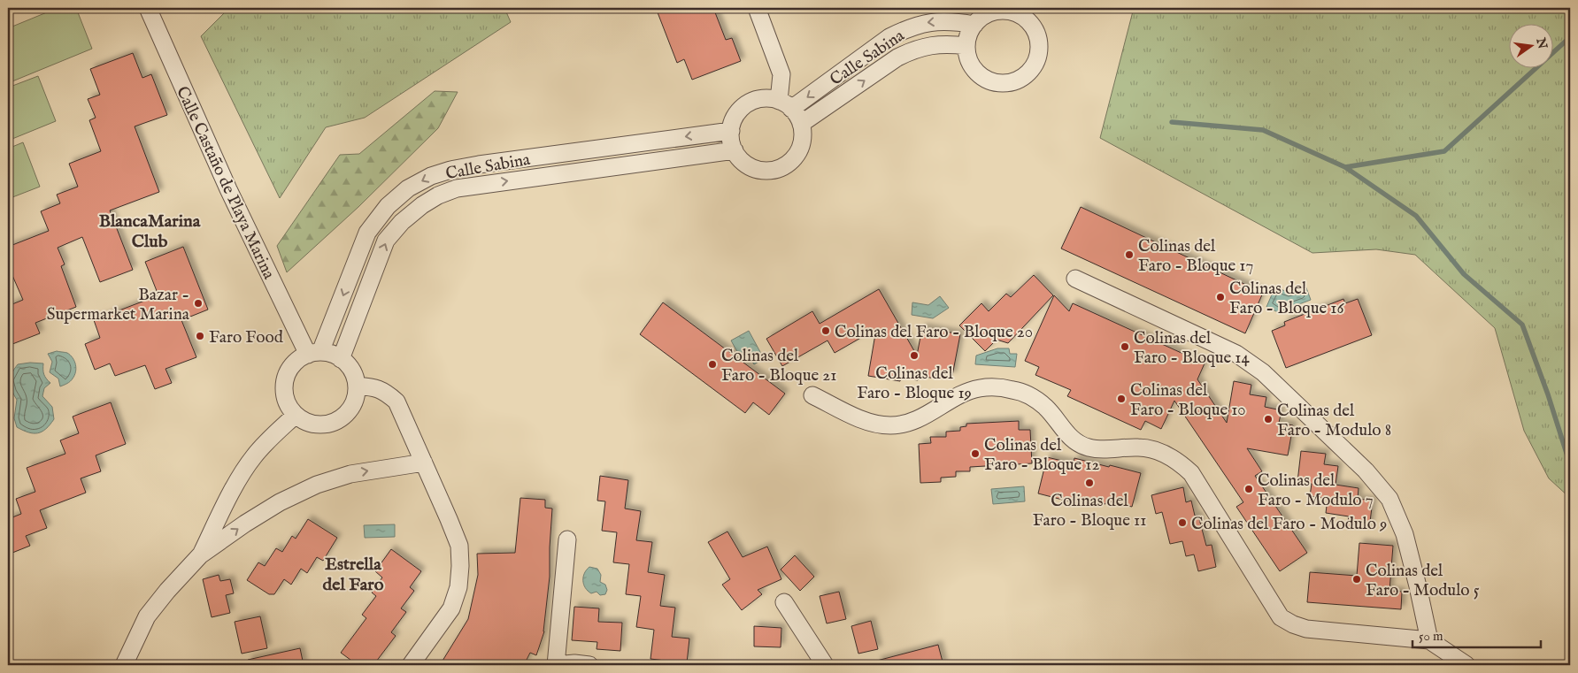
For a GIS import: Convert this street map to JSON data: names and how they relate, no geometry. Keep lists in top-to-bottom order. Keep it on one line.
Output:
{"streets":{"street":["Calle Sabina","Calle Castaño de Playa Marina"]},"crossings":[["Calle Sabina","Calle Castaño de Playa Marina"]],"districts":["BlancaMarina Club","Estrella del Faro"],"places":["Colinas del Faro - Bloque 17","Colinas del Faro - Bloque 16","Bazar - Supermarket Marina","Colinas del Faro - Bloque 20","Faro Food","Colinas del Faro - Bloque 14","Colinas del Faro - Bloque 19","Colinas del Faro - Bloque 21","Colinas del Faro - Bloque 10","Colinas del Faro - Modulo 8","Colinas del Faro - Bloque 12","Colinas del Faro - Bloque 11","Colinas del Faro - Modulo 7","Colinas del Faro - Modulo 9","Colinas del Faro - Modulo 5"],"scale_bar":"50 m","north":"right"}
